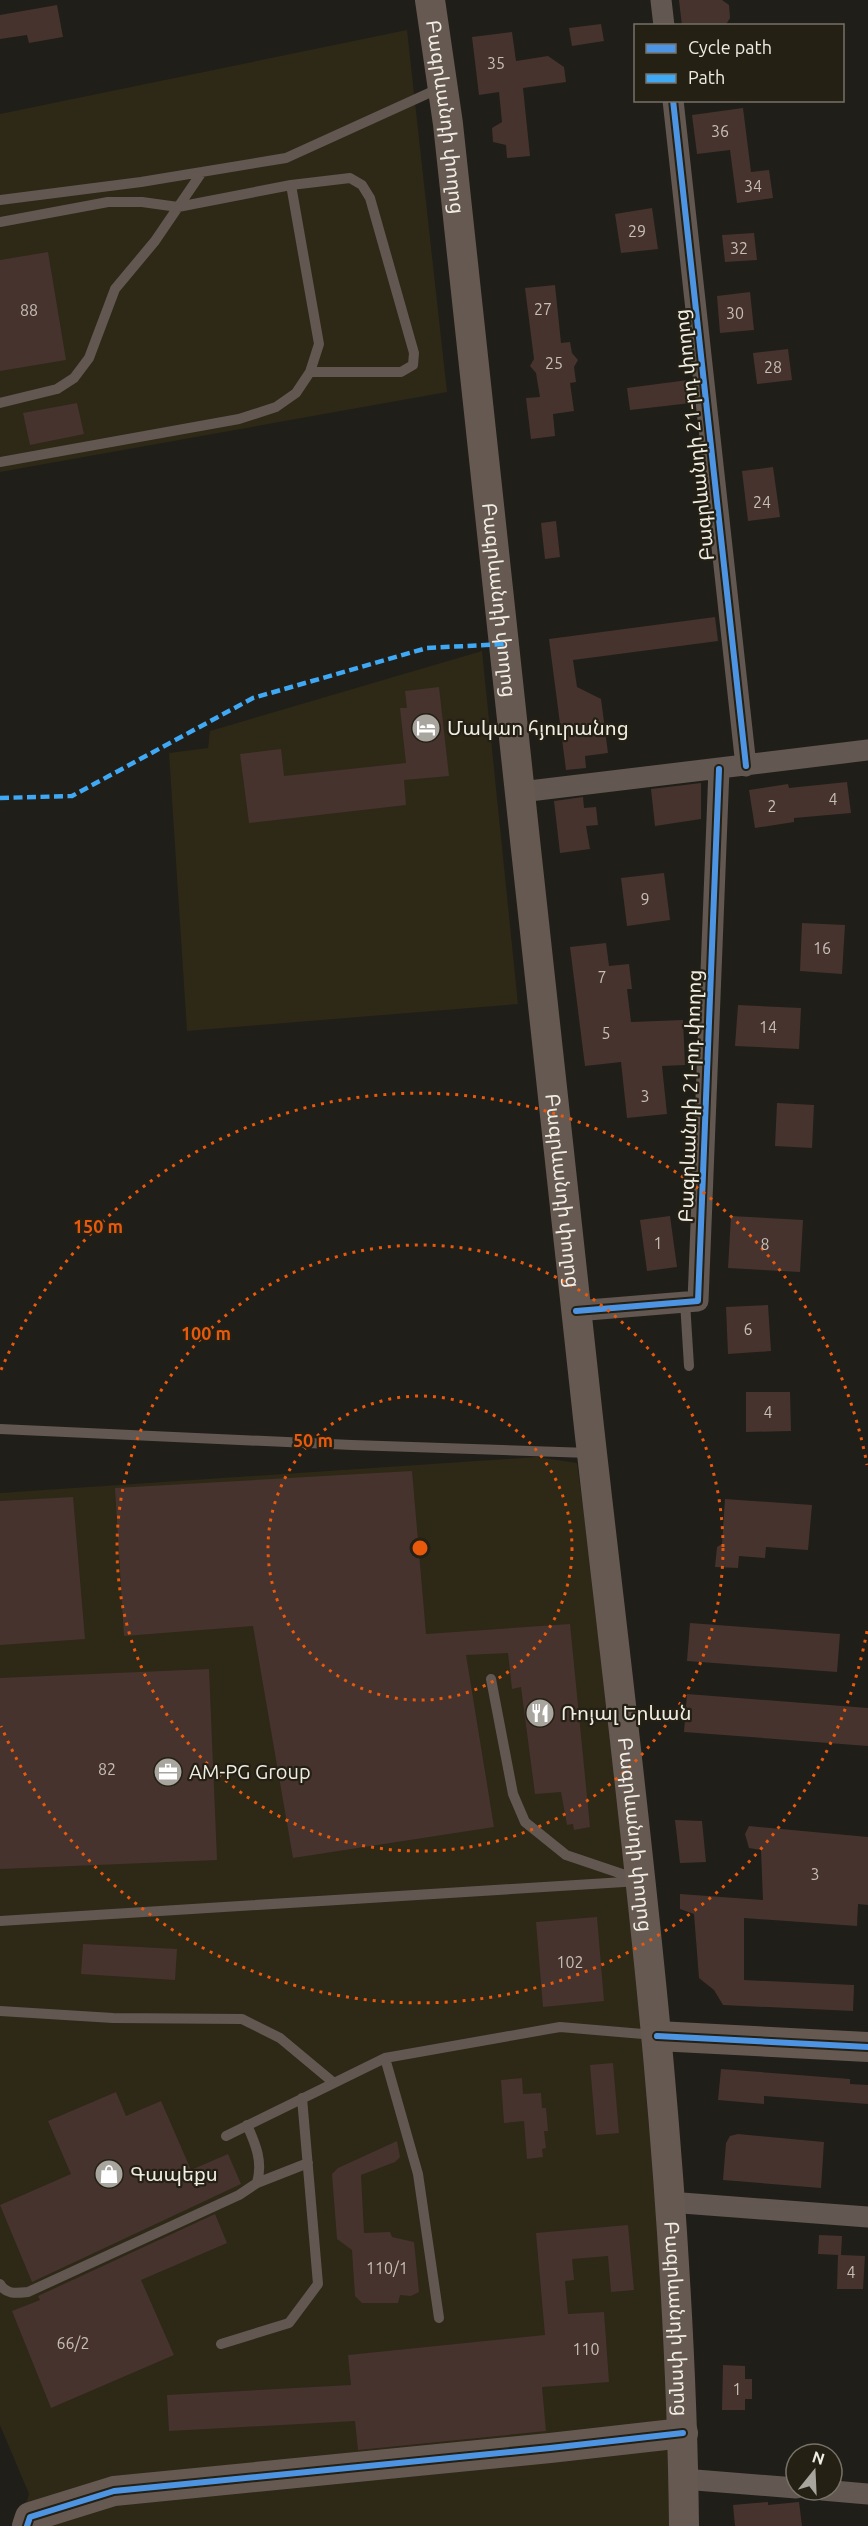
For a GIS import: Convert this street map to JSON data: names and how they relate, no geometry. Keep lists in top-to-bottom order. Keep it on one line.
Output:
{"streets":{"main road":["Բագրևանդի փողոց"],"street":["Բագրևանդի 21-րդ փողոց"]},"places":{"hotel":["Մակաո հյուրանոց"],"restaurant":["Ռոյալ Երևան"],"office":["AM-PG Group"],"shop":["Գապեքս"]},"house_numbers":["35","36","34","29","32","27","88","30","25","28","24","4","2","9","16","7","14","5","3","1","8","6","4","82","3","102","110/1","4","66/2","110","1"],"legend":["Cycle path","Path"],"north":"top","rings":["150 m","100 m","50 m"]}
